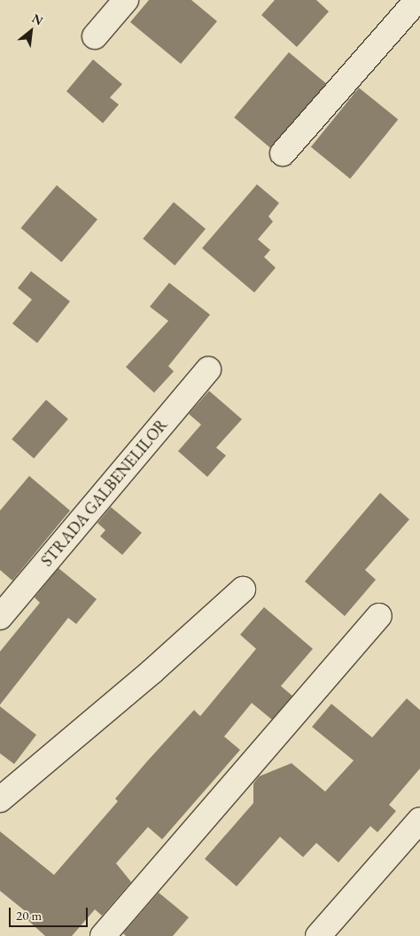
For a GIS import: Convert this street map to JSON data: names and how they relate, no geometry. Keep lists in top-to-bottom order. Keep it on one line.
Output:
{"streets":{"street":["STRADA GALBENELILOR"]},"scale_bar":"20 m","north":"top right"}
